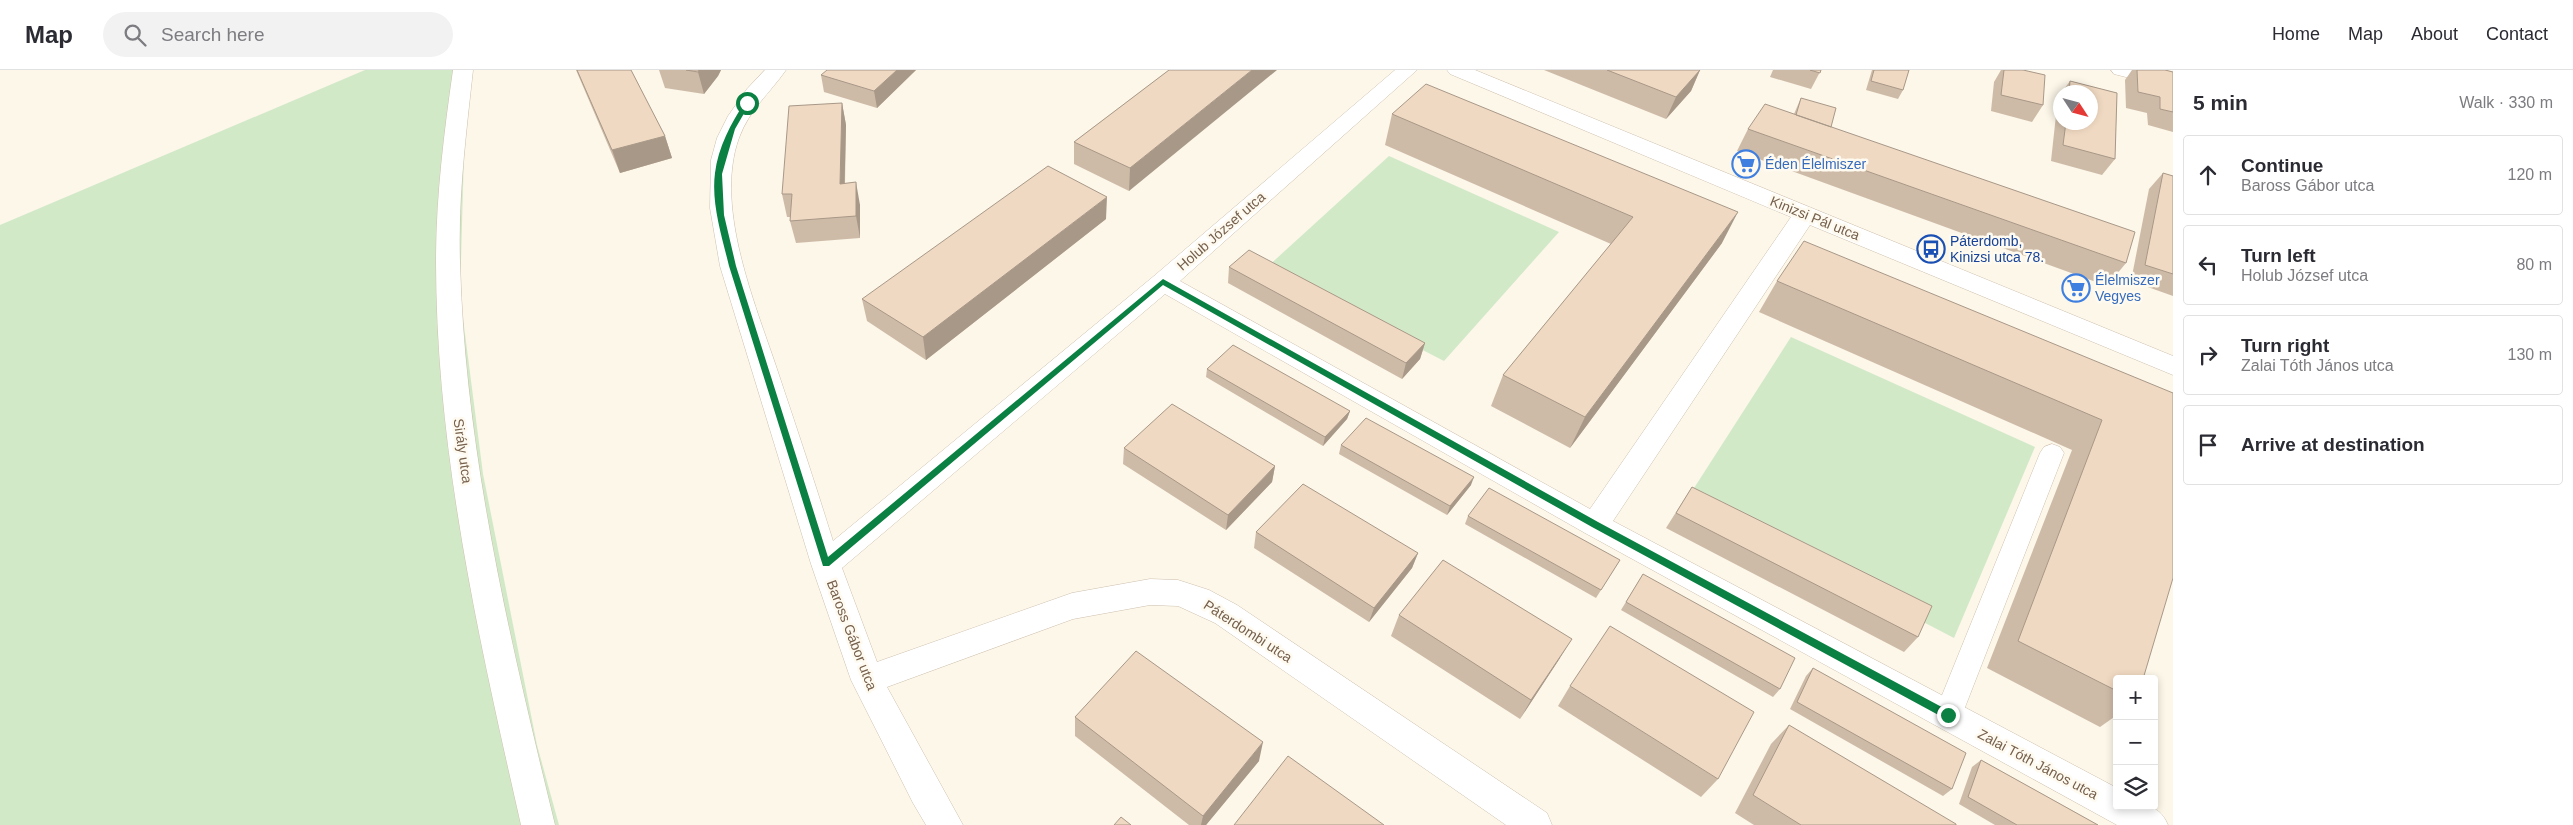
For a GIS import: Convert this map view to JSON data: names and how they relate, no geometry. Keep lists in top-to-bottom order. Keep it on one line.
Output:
{"streets":{"street":["Kinizsi Pál utca","Holub József utca","Sirály utca","Páterdombi utca","Baross Gábor utca","Zalai Tóth János utca"]},"crossings":[["Holub József utca","Baross Gábor utca"],["Holub József utca","Zalai Tóth János utca"],["Páterdombi utca","Baross Gábor utca"]],"places":{"supermarket":["Éden Élelmiszer","Élelmiszer Vegyes"],"bus stop":["Páterdomb, Kinizsi utca 78."]},"north":"bottom right","page":{"header":"Map","search":"Search here","nav":["Home","Map","About","Contact"],"heading":["5 min","Walk · 330 m"],"list":[["Continue","Baross Gábor utca","120 m"],["Turn left","Holub József utca","80 m"],["Turn right","Zalai Tóth János utca","130 m"],"Arrive at destination"],"map_buttons":["+","−"]}}
